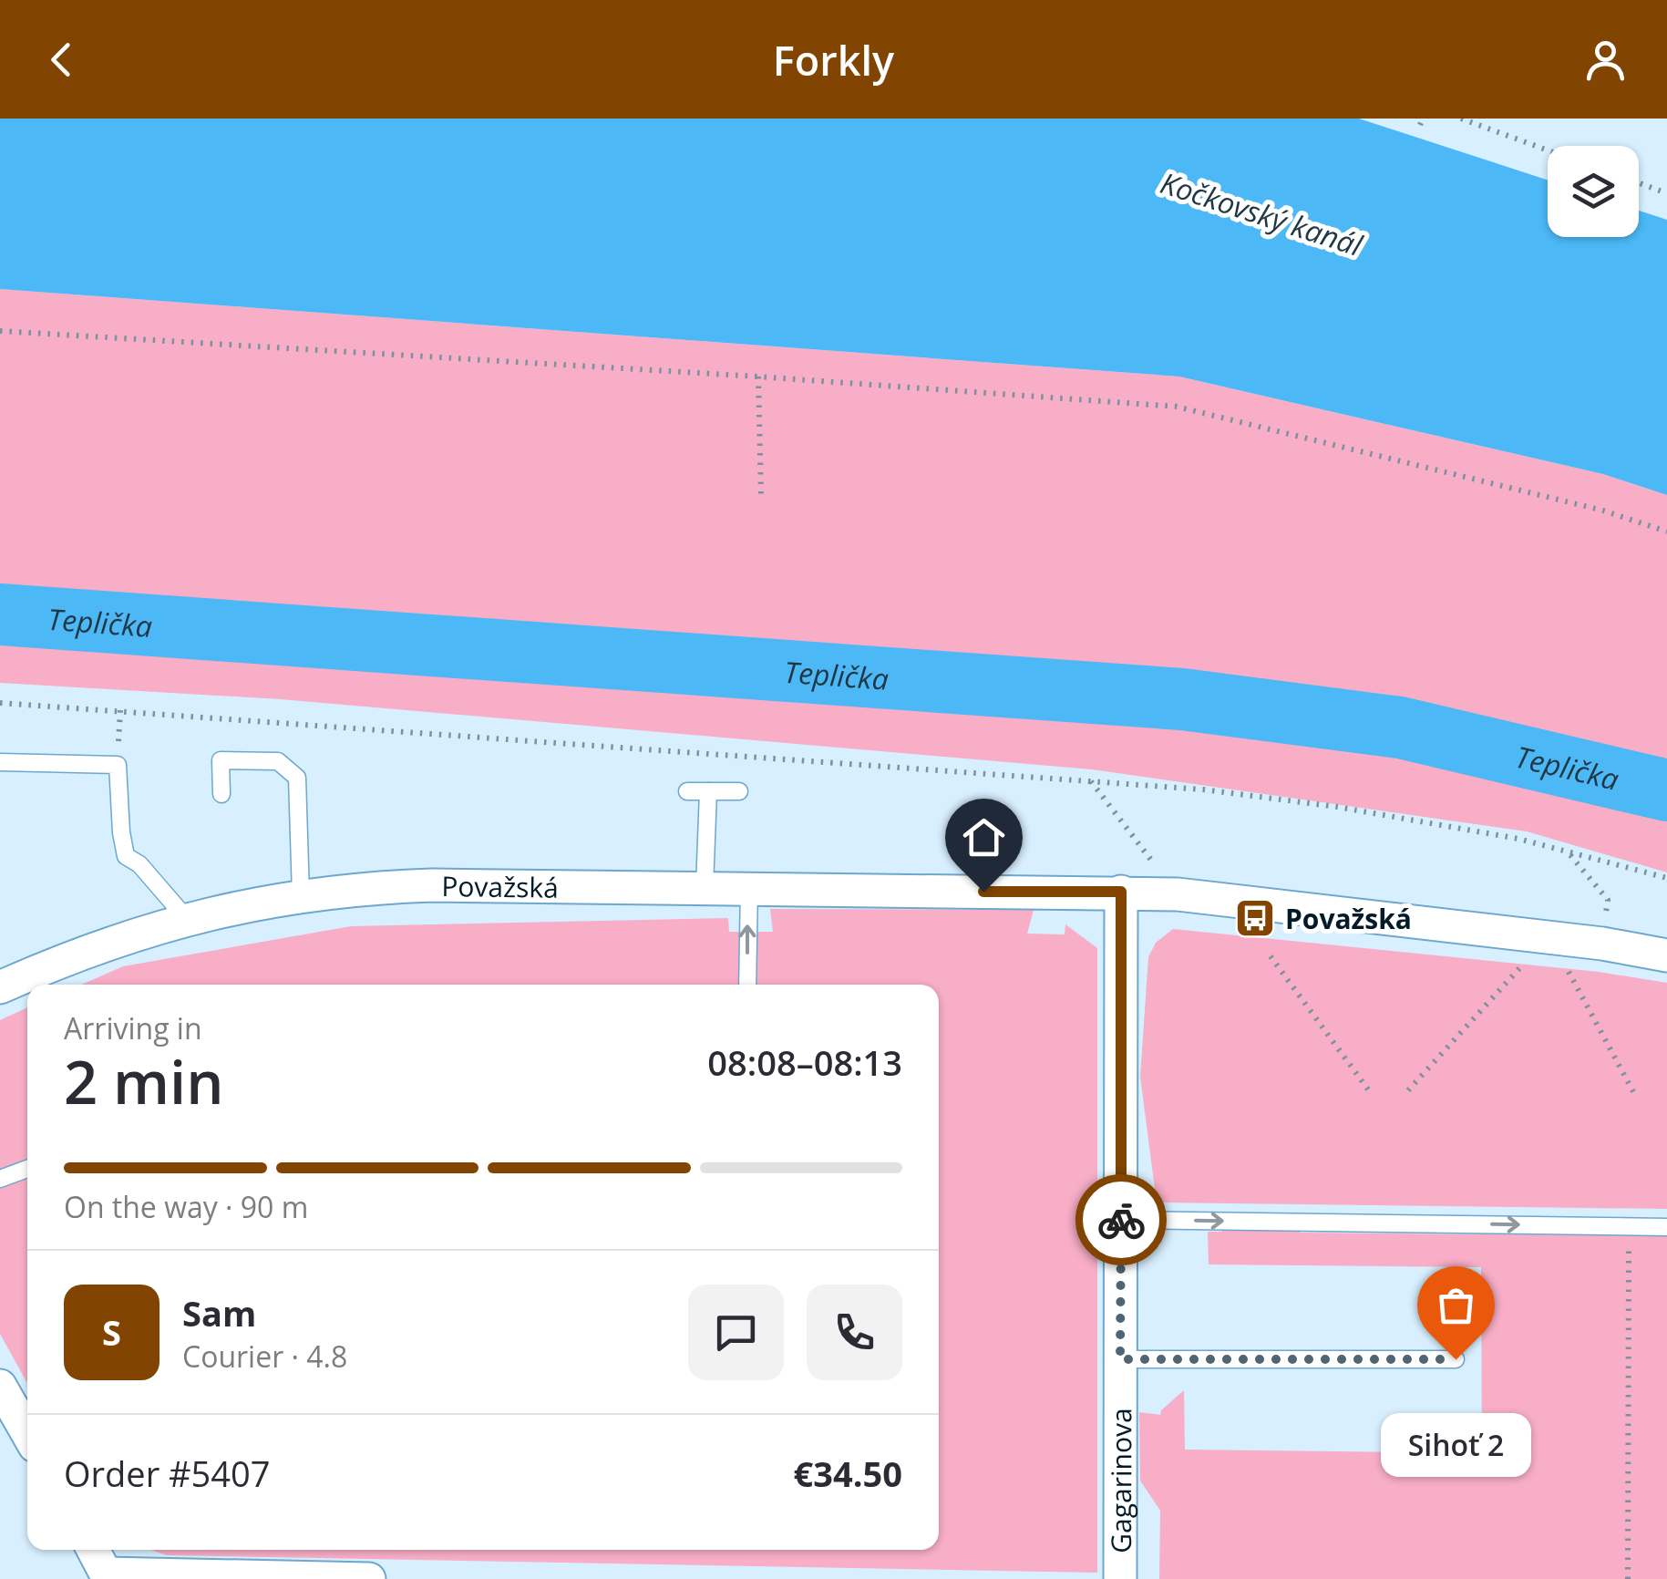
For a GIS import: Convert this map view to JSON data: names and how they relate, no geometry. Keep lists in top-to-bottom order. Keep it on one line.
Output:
{"streets":{"street":["Považská","Gagarinova"]},"crossings":[["Považská","Gagarinova"]],"water":["Kočkovský kanál","Teplička"],"places":{"bus stop":["Považská"],"other":["Sihoť 2"]},"page":{"header":"Forkly","heading":["2 min","Arriving in","08:08–08:13"],"panel":["Sam","Courier · 4.8","Order #5407","€34.50"],"bar":"On the way · 90 m","round":"S","bubble":"Sihoť 2"}}
